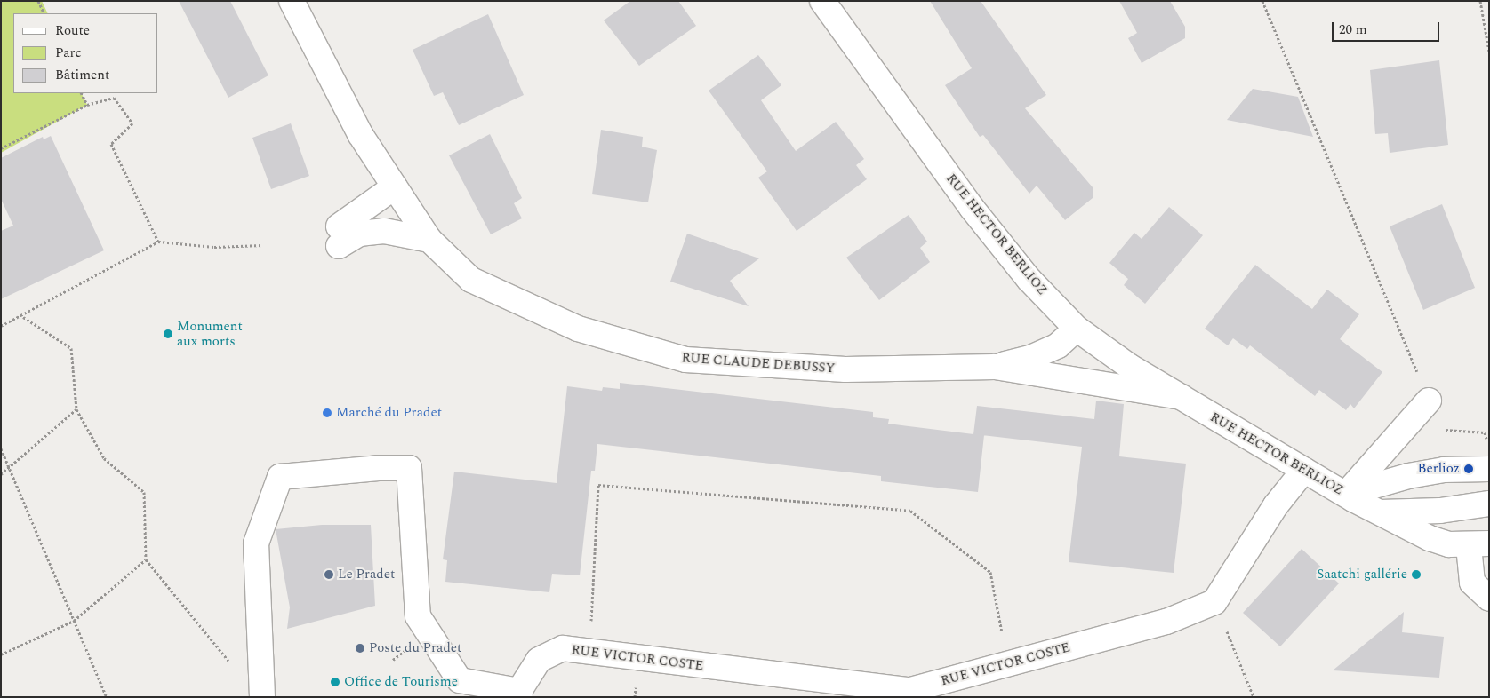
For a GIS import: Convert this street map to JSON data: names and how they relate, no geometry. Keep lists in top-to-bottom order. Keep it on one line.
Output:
{"streets":{"street":["RUE HECTOR BERLIOZ","RUE CLAUDE DEBUSSY","RUE VICTOR COSTE"]},"crossings":[["RUE HECTOR BERLIOZ","RUE CLAUDE DEBUSSY"]],"places":["Monument aux morts","Marché du Pradet","Berlioz","Le Pradet","Saatchi gallérie","Poste du Pradet","Office de Tourisme"],"legend":["Route","Parc","Bâtiment"],"scale_bar":"20 m"}
